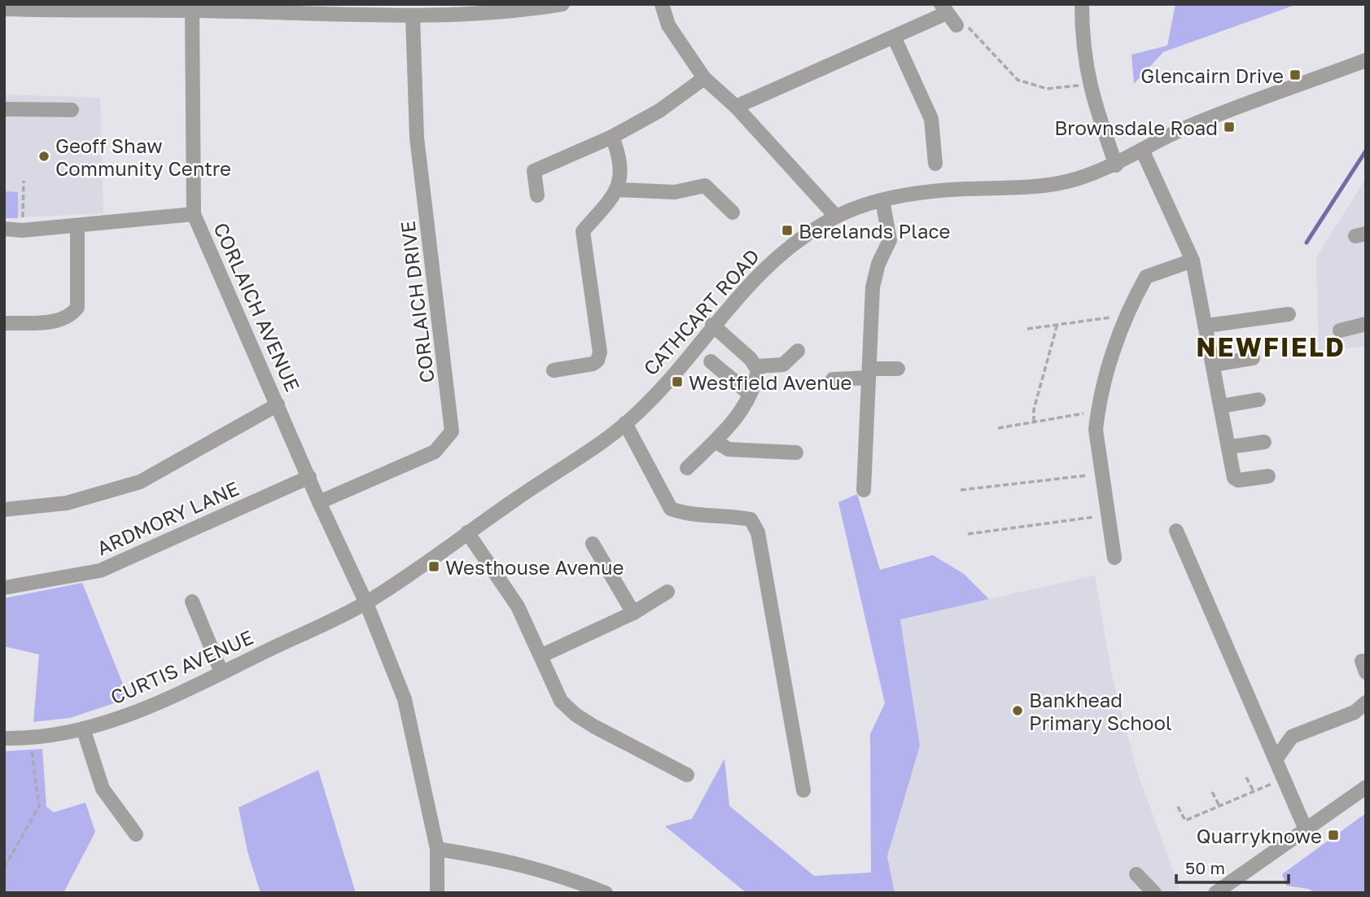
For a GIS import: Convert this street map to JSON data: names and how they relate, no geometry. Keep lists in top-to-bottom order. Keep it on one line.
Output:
{"streets":{"street":["CORLAICH DRIVE","CORLAICH AVENUE","CATHCART ROAD","ARDMORY LANE","CURTIS AVENUE"]},"crossings":[["CORLAICH DRIVE","CORLAICH AVENUE"],["CORLAICH AVENUE","CATHCART ROAD"],["CORLAICH AVENUE","ARDMORY LANE"],["CORLAICH AVENUE","CURTIS AVENUE"],["CATHCART ROAD","CURTIS AVENUE"]],"districts":["NEWFIELD"],"places":{"transit":["Glencairn Drive","Brownsdale Road","Berelands Place","Westfield Avenue","Westhouse Avenue","Quarryknowe"],"other":["Geoff Shaw Community Centre","Bankhead Primary School"]},"scale_bar":"50 m"}
